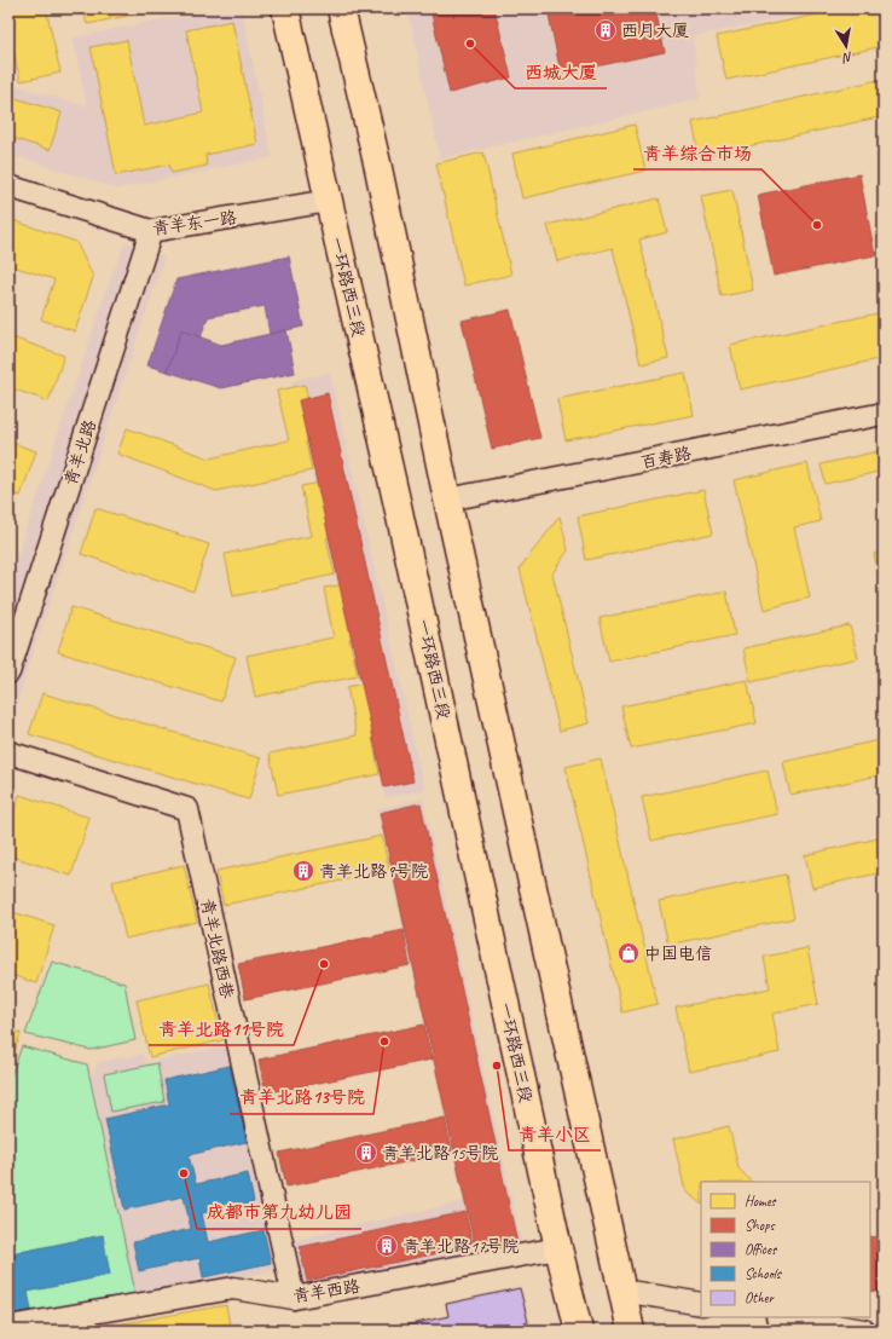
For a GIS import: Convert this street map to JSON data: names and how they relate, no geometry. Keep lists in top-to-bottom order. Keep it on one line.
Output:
{"streets":{"main road":["一环路西三段"],"street":["青羊东一路","青羊北路","百寿路","青羊北路西巷","青羊西路"]},"crossings":[["青羊东一路","一环路西三段"],["青羊东一路","青羊北路"],["一环路西三段","青羊西路"],["青羊北路西巷","青羊西路"]],"places":{"building":["西月大厦","青羊北路9号院","青羊北路15号院","青羊北路17号院"],"other":["西城大厦","青羊综合市场","青羊北路11号院","青羊北路13号院","青羊小区","成都市第九幼儿园"],"shop":["中国电信"]},"legend":["Homes","Shops","Offices","Schools","Other"],"north":"bottom"}
